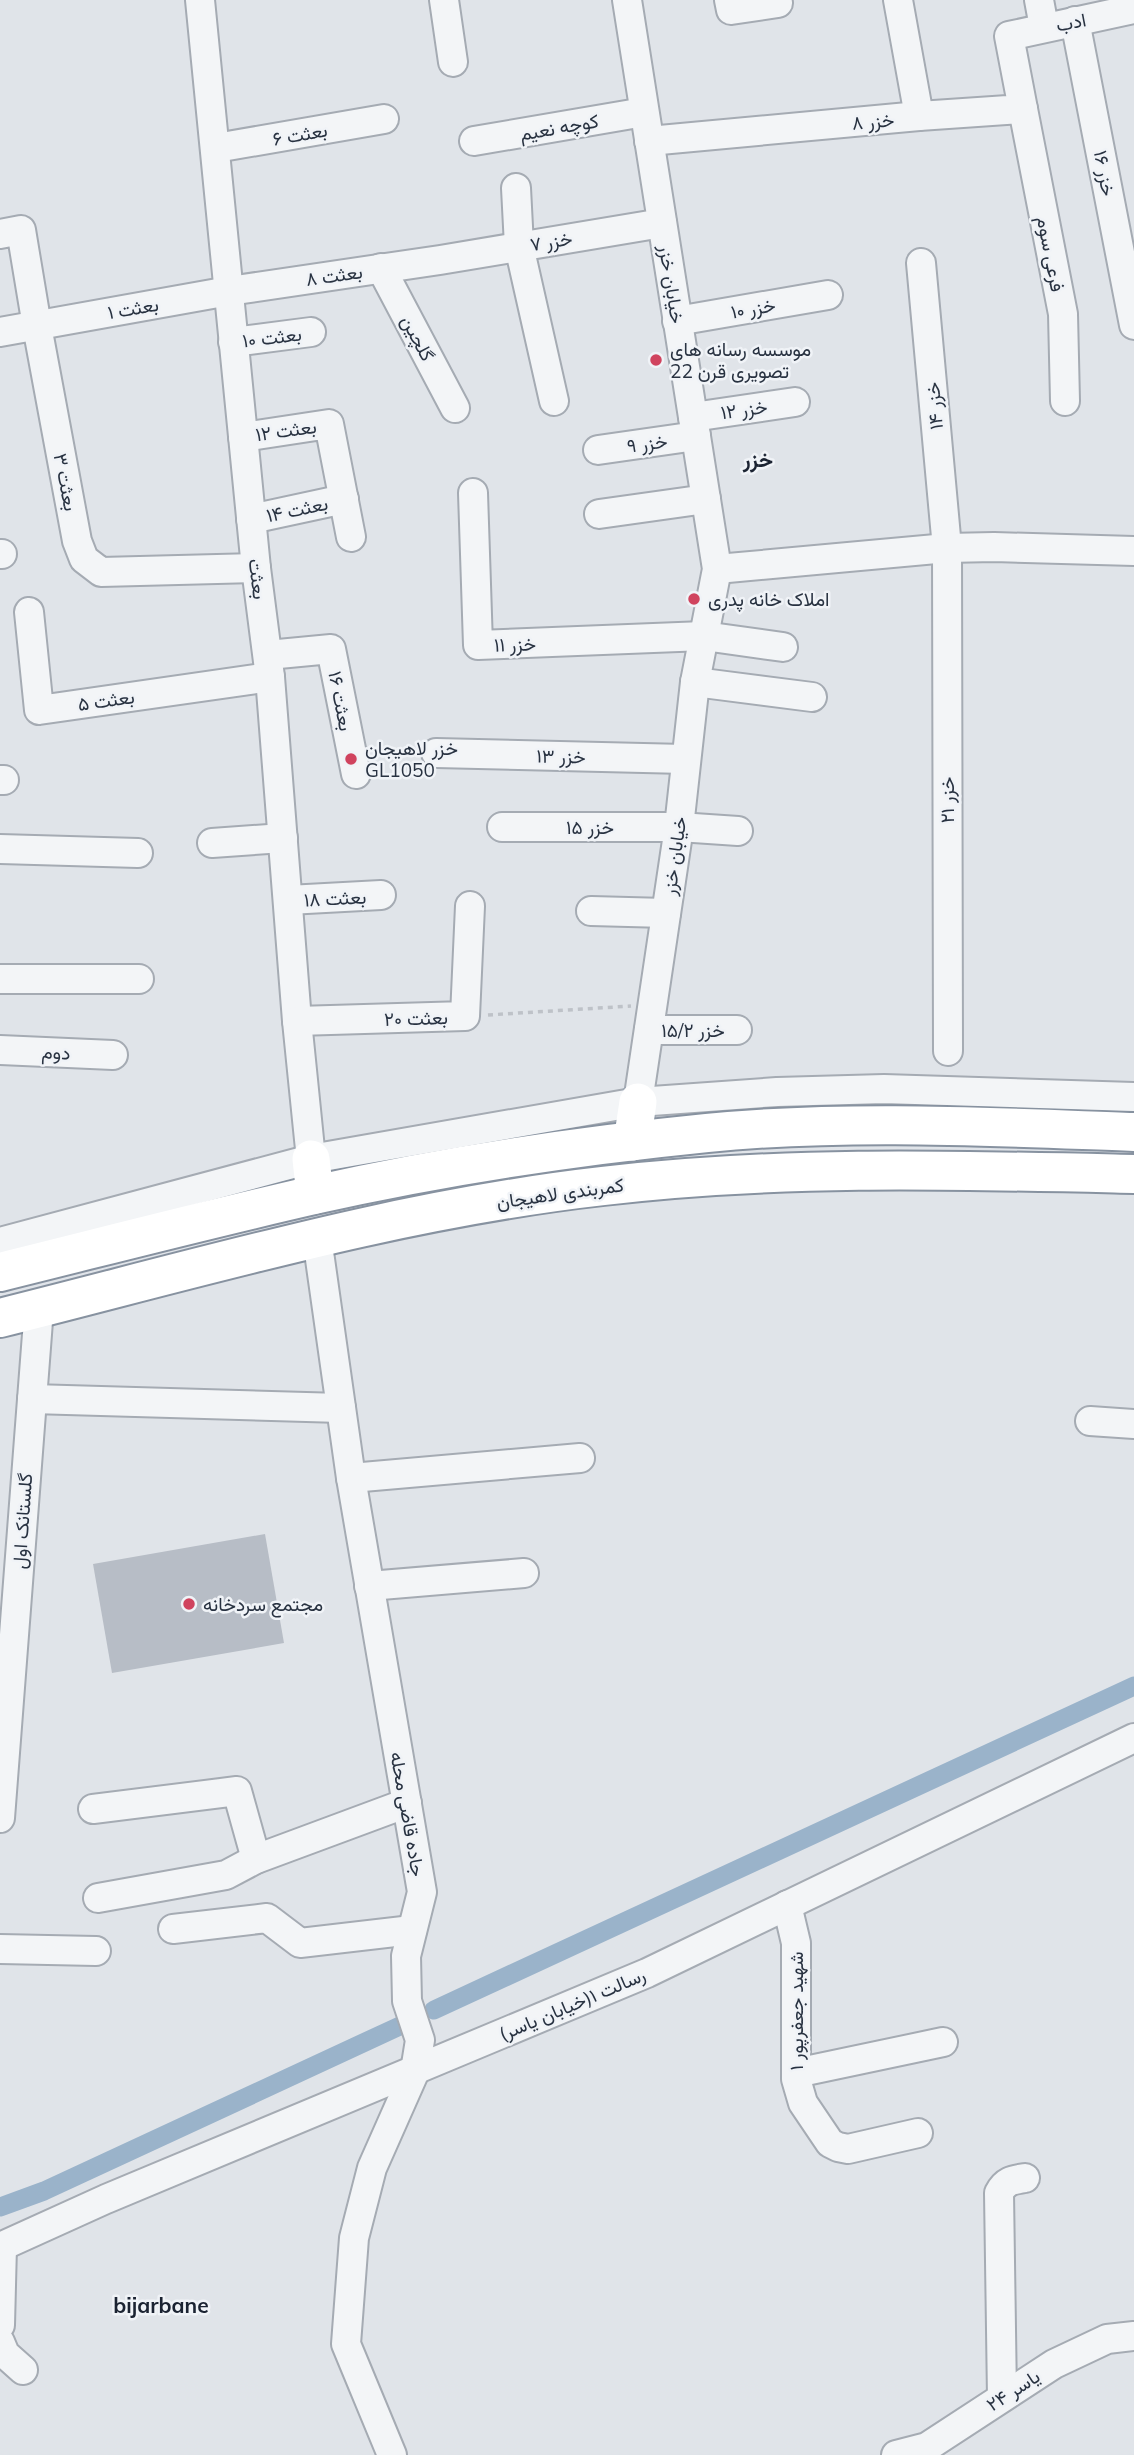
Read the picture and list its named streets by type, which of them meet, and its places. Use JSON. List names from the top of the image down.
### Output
{
  "streets": {
    "highway": ["کمربندی لاهیجان"],
    "street": [
      "ادب",
      "خزر ۸",
      "کوچه نعیم",
      "بعثت ۶",
      "خزر ۱۶",
      "خزر ۷",
      "فرعی سوم",
      "بعثت ۸",
      "خیابان خزر",
      "بعثت ۱",
      "خزر ۱۰",
      "بعثت ۱۰",
      "گلچین",
      "خزر ۱۴",
      "خزر ۱۲",
      "بعثت ۱۲",
      "خزر ۹",
      "بعثت ۳",
      "بعثت ۱۴",
      "بعثت",
      "خزر ۱۱",
      "بعثت ۵",
      "بعثت ۱۶",
      "خزر ۱۳",
      "خزر ۲۱",
      "خزر ۱۵",
      "بعثت ۱۸",
      "بعثت ۲۰",
      "خزر ۱۵/۲",
      "دوم",
      "گلستانک اول",
      "جاده قاضی محله",
      "رسالت ۱(خیابان یاسر)",
      "شهید جعفرپور ۱",
      "یاسر ۲۴"
    ]
  },
  "crossings": [
    ["ادب", "خزر ۸"],
    ["ادب", "خزر ۱۶"],
    ["ادب", "فرعی سوم"],
    ["خزر ۸", "فرعی سوم"],
    ["خزر ۸", "خیابان خزر"],
    ["کوچه نعیم", "خیابان خزر"],
    ["بعثت ۶", "بعثت"],
    ["خزر ۷", "بعثت ۸"],
    ["خزر ۷", "خیابان خزر"],
    ["بعثت ۸", "بعثت ۱"],
    ["بعثت ۸", "گلچین"],
    ["بعثت ۸", "بعثت"],
    ["خیابان خزر", "خزر ۱۰"],
    ["خیابان خزر", "خزر ۱۲"],
    ["خیابان خزر", "خزر ۹"],
    ["خیابان خزر", "خزر ۱۱"],
    ["خیابان خزر", "خزر ۱۳"],
    ["خیابان خزر", "خزر ۱۵"],
    ["خیابان خزر", "خزر ۱۵/۲"],
    ["بعثت ۱", "بعثت ۳"],
    ["بعثت ۱", "بعثت"],
    ["بعثت ۱۰", "بعثت"],
    ["خزر ۱۴", "خزر ۲۱"],
    ["خزر ۱۲", "خزر ۹"],
    ["بعثت ۱۲", "بعثت ۱۴"],
    ["بعثت ۱۲", "بعثت"],
    ["بعثت ۳", "بعثت"],
    ["بعثت ۱۴", "بعثت"],
    ["بعثت", "بعثت ۵"],
    ["بعثت", "بعثت ۱۶"],
    ["بعثت", "بعثت ۱۸"],
    ["بعثت", "بعثت ۲۰"],
    ["بعثت", "کمربندی لاهیجان"],
    ["بعثت ۵", "بعثت ۱۶"],
    ["کمربندی لاهیجان", "گلستانک اول"],
    ["کمربندی لاهیجان", "جاده قاضی محله"],
    ["جاده قاضی محله", "رسالت ۱(خیابان یاسر)"],
    ["رسالت ۱(خیابان یاسر)", "شهید جعفرپور ۱"]
  ],
  "districts": ["خزر", "bijarbane"],
  "places": [
    "موسسه رسانه های تصویری قرن 22",
    "املاک خانه پدری",
    "خزر لاهیجان GL1050",
    "مجتمع سردخانه"
  ]
}
